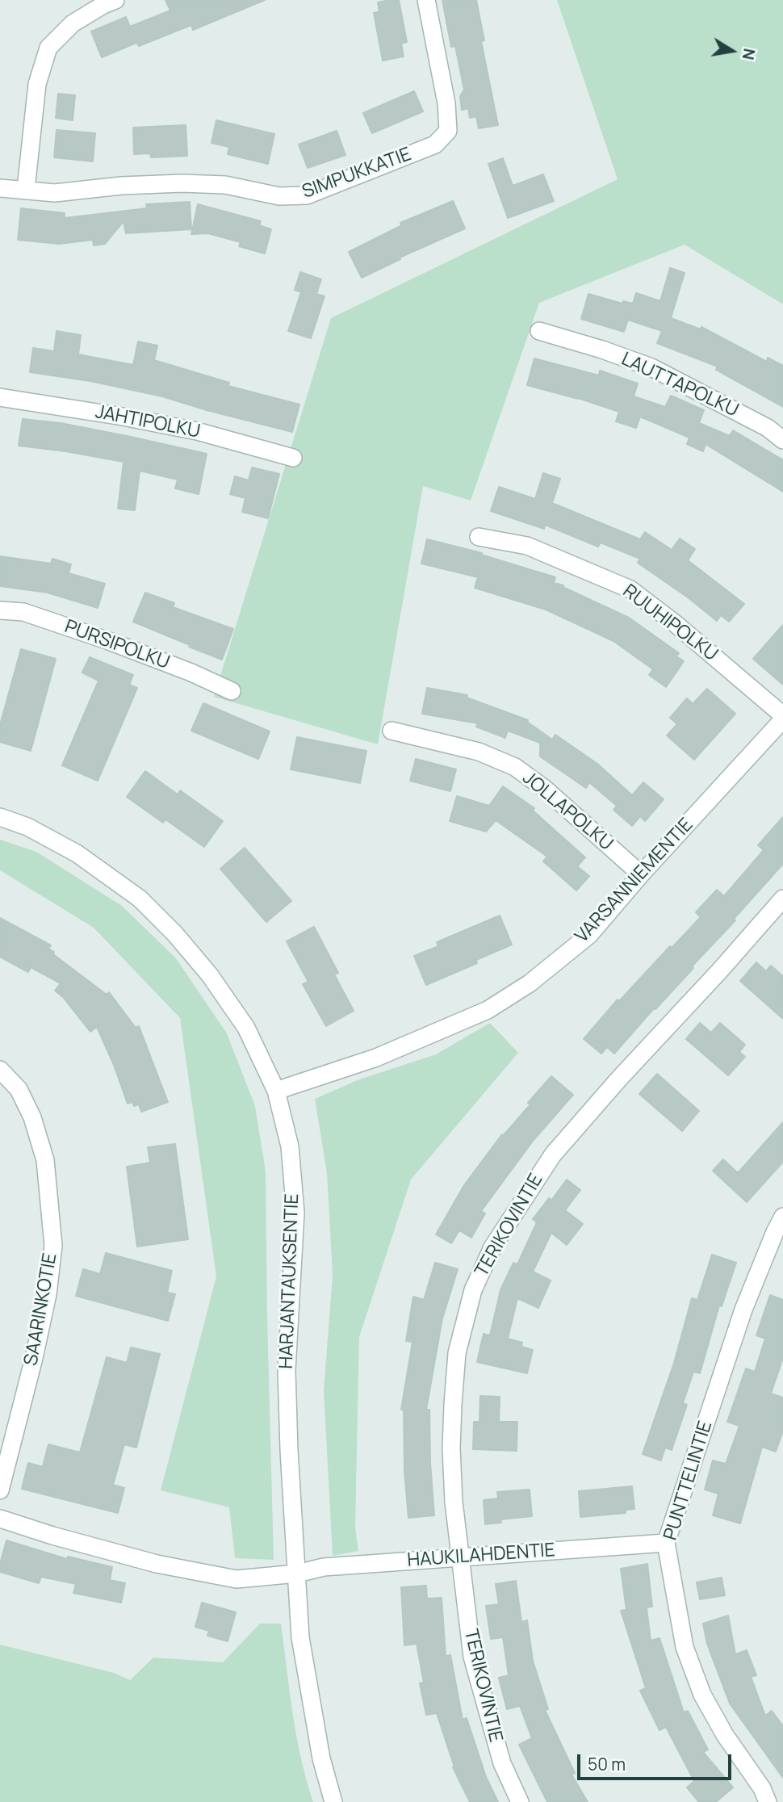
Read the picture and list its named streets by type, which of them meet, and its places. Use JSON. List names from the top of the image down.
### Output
{
  "streets": {
    "street": [
      "SIMPUKKATIE",
      "LAUTTAPOLKU",
      "JAHTIPOLKU",
      "RUUHIPOLKU",
      "PURSIPOLKU",
      "JOLLAPOLKU",
      "VARSANNIEMENTIE",
      "TERIKOVINTIE",
      "HARJANTAUKSENTIE",
      "SAARINKOTIE",
      "PUNTTELINTIE",
      "HAUKILAHDENTIE"
    ]
  },
  "crossings": [
    ["RUUHIPOLKU", "VARSANNIEMENTIE"],
    ["JOLLAPOLKU", "VARSANNIEMENTIE"],
    ["VARSANNIEMENTIE", "HARJANTAUKSENTIE"],
    ["TERIKOVINTIE", "HAUKILAHDENTIE"],
    ["HARJANTAUKSENTIE", "HAUKILAHDENTIE"],
    ["PUNTTELINTIE", "HAUKILAHDENTIE"]
  ],
  "scale_bar": "50 m",
  "north": "right"
}
